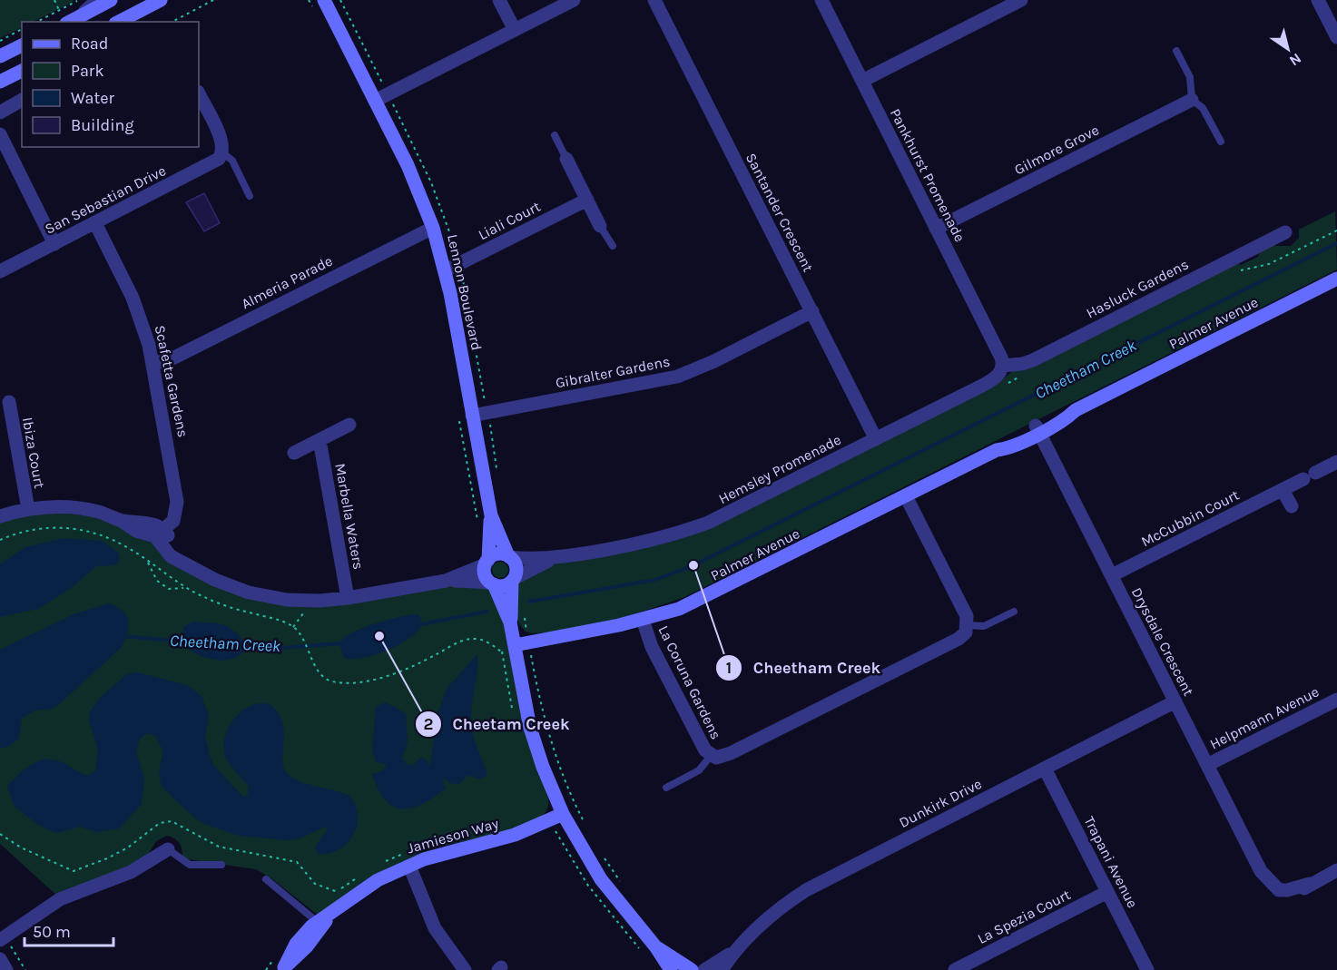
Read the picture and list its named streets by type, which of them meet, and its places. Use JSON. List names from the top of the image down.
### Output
{
  "streets": {
    "street": [
      "Gilmore Grove",
      "Pankhurst Promenade",
      "San Sebastian Drive",
      "Santander Crescent",
      "Liali Court",
      "Almeria Parade",
      "Hasluck Gardens",
      "Lennon Boulevard",
      "Palmer Avenue",
      "Gibralter Gardens",
      "Scafetta Gardens",
      "Ibiza Court",
      "Hemsley Promenade",
      "Marbella Waters",
      "McCubbin Court",
      "Drysdale Crescent",
      "La Coruna Gardens",
      "Helpmann Avenue",
      "Dunkirk Drive",
      "Jamieson Way",
      "Trapani Avenue",
      "La Spezia Court"
    ]
  },
  "crossings": [
    ["Gilmore Grove", "Pankhurst Promenade"],
    ["Pankhurst Promenade", "Hasluck Gardens"],
    ["Pankhurst Promenade", "Hemsley Promenade"],
    ["San Sebastian Drive", "Scafetta Gardens"],
    ["Santander Crescent", "Gibralter Gardens"],
    ["Santander Crescent", "Hemsley Promenade"],
    ["Liali Court", "Lennon Boulevard"],
    ["Almeria Parade", "Lennon Boulevard"],
    ["Almeria Parade", "Scafetta Gardens"],
    ["Hasluck Gardens", "Hemsley Promenade"],
    ["Lennon Boulevard", "Gibralter Gardens"],
    ["Lennon Boulevard", "Hemsley Promenade"],
    ["Palmer Avenue", "Drysdale Crescent"],
    ["Palmer Avenue", "La Coruna Gardens"],
    ["McCubbin Court", "Drysdale Crescent"],
    ["Drysdale Crescent", "Helpmann Avenue"],
    ["Drysdale Crescent", "Dunkirk Drive"],
    ["Dunkirk Drive", "Trapani Avenue"],
    ["Trapani Avenue", "La Spezia Court"]
  ],
  "water": ["Cheetham Creek"],
  "places": ["Cheetham Creek", "Cheetam Creek"],
  "legend": [
    "Road",
    "Park",
    "Water",
    "Building"
  ],
  "scale_bar": "50 m",
  "north": "bottom right"
}
